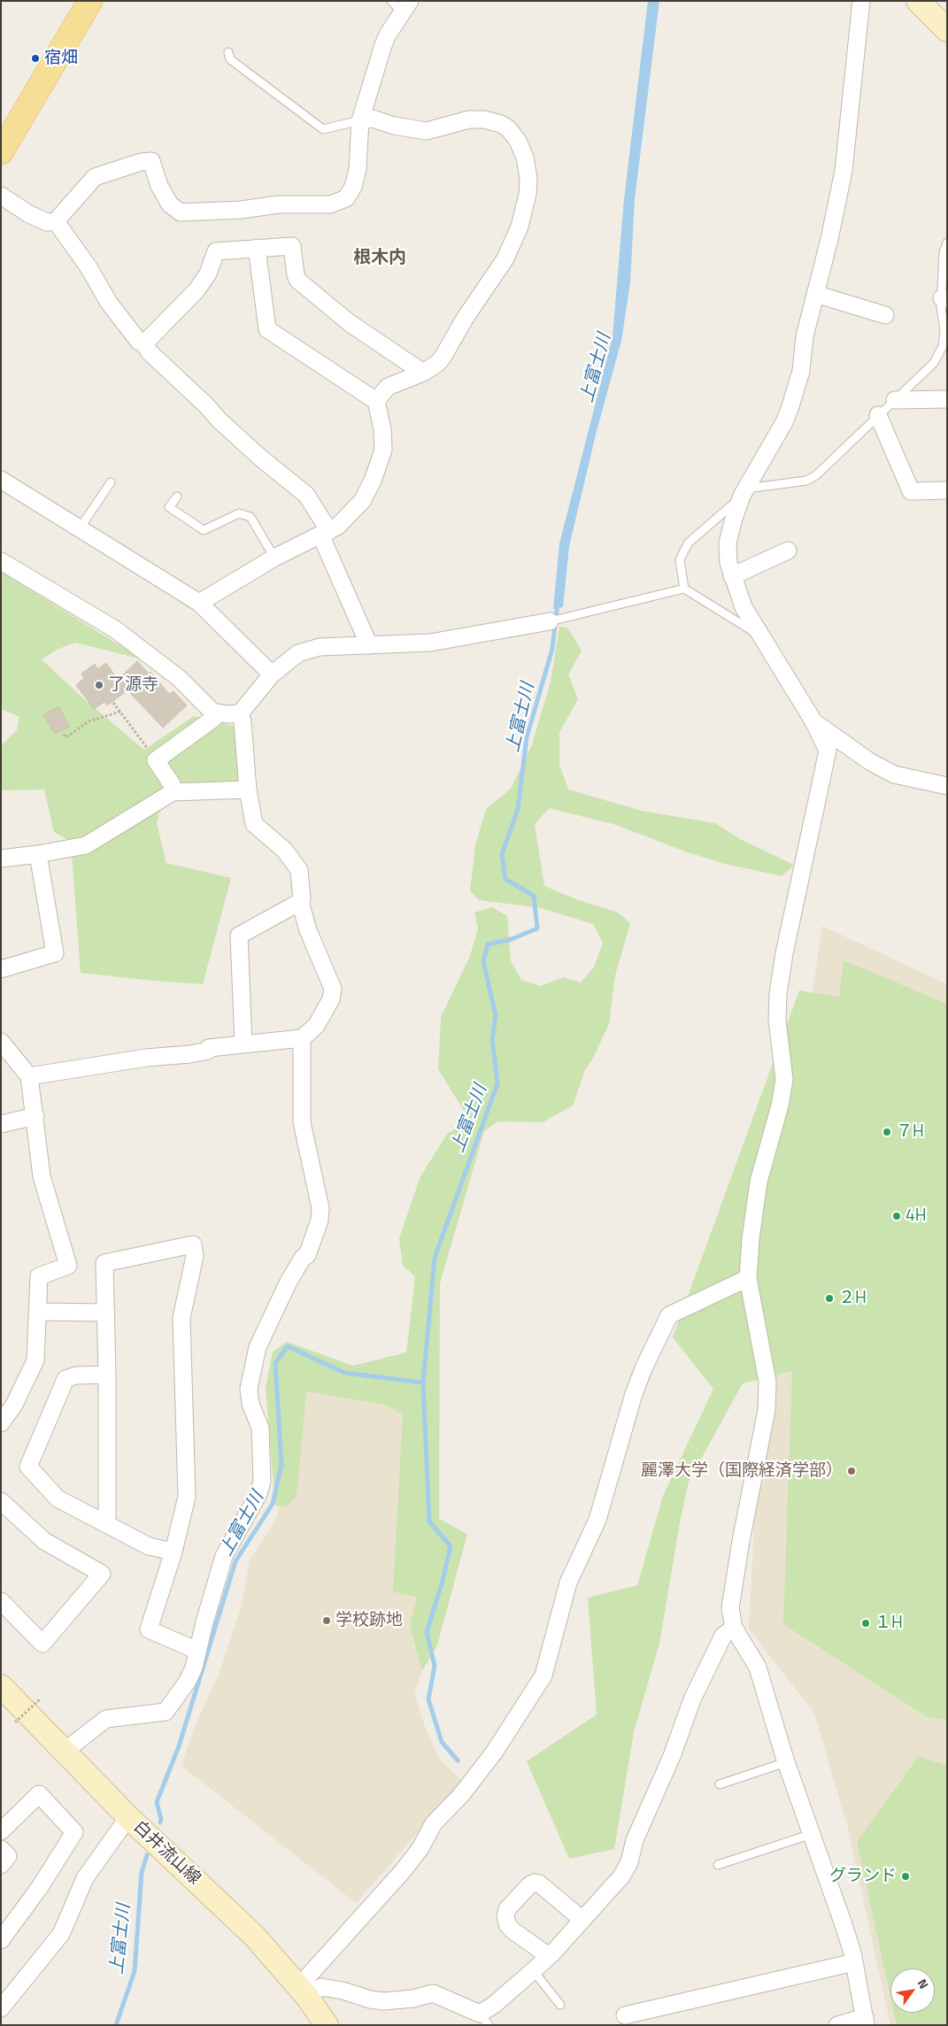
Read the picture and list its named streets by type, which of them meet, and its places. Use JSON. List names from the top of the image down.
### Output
{
  "streets": {
    "main road": ["白井流山線"]
  },
  "districts": ["根木内"],
  "water": ["上富士川"],
  "places": [
    "宿畑",
    "了源寺",
    "７H",
    "4H",
    "２H",
    "麗澤大学（国際経済学部）",
    "学校跡地",
    "１H",
    "グランド"
  ],
  "north": "top right"
}
